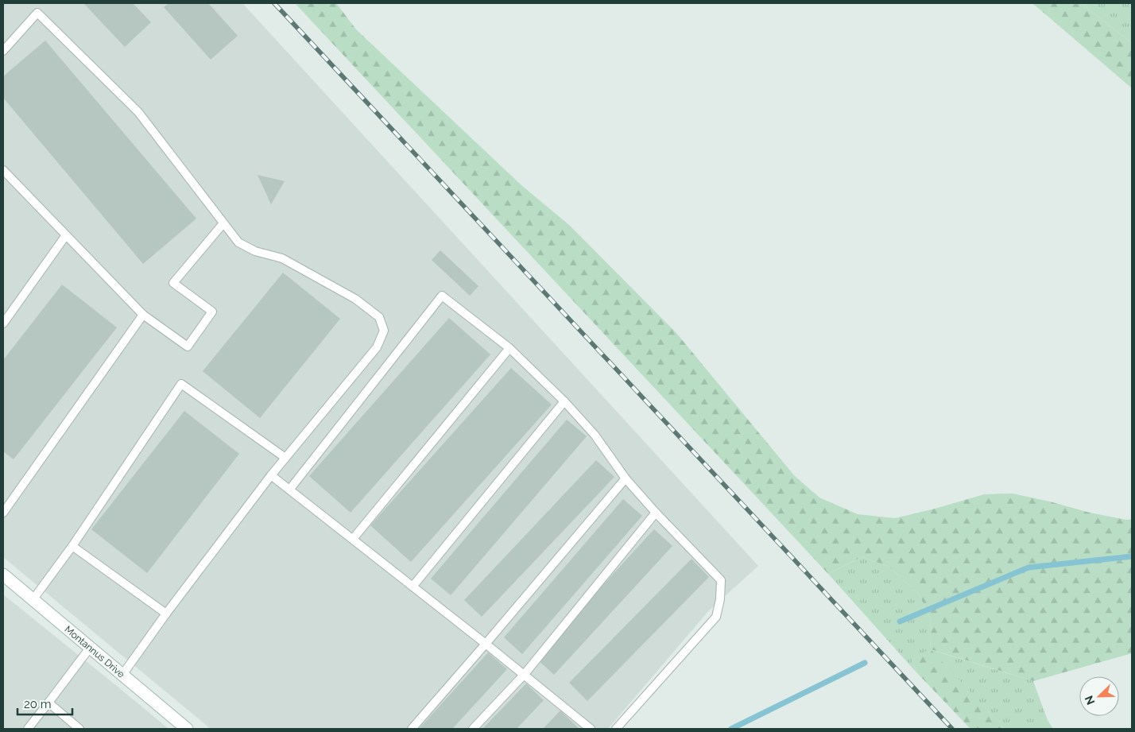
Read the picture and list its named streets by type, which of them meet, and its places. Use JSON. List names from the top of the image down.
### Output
{
  "streets": {
    "street": ["Montannus Drive"]
  },
  "scale_bar": "20 m",
  "north": "bottom left"
}
